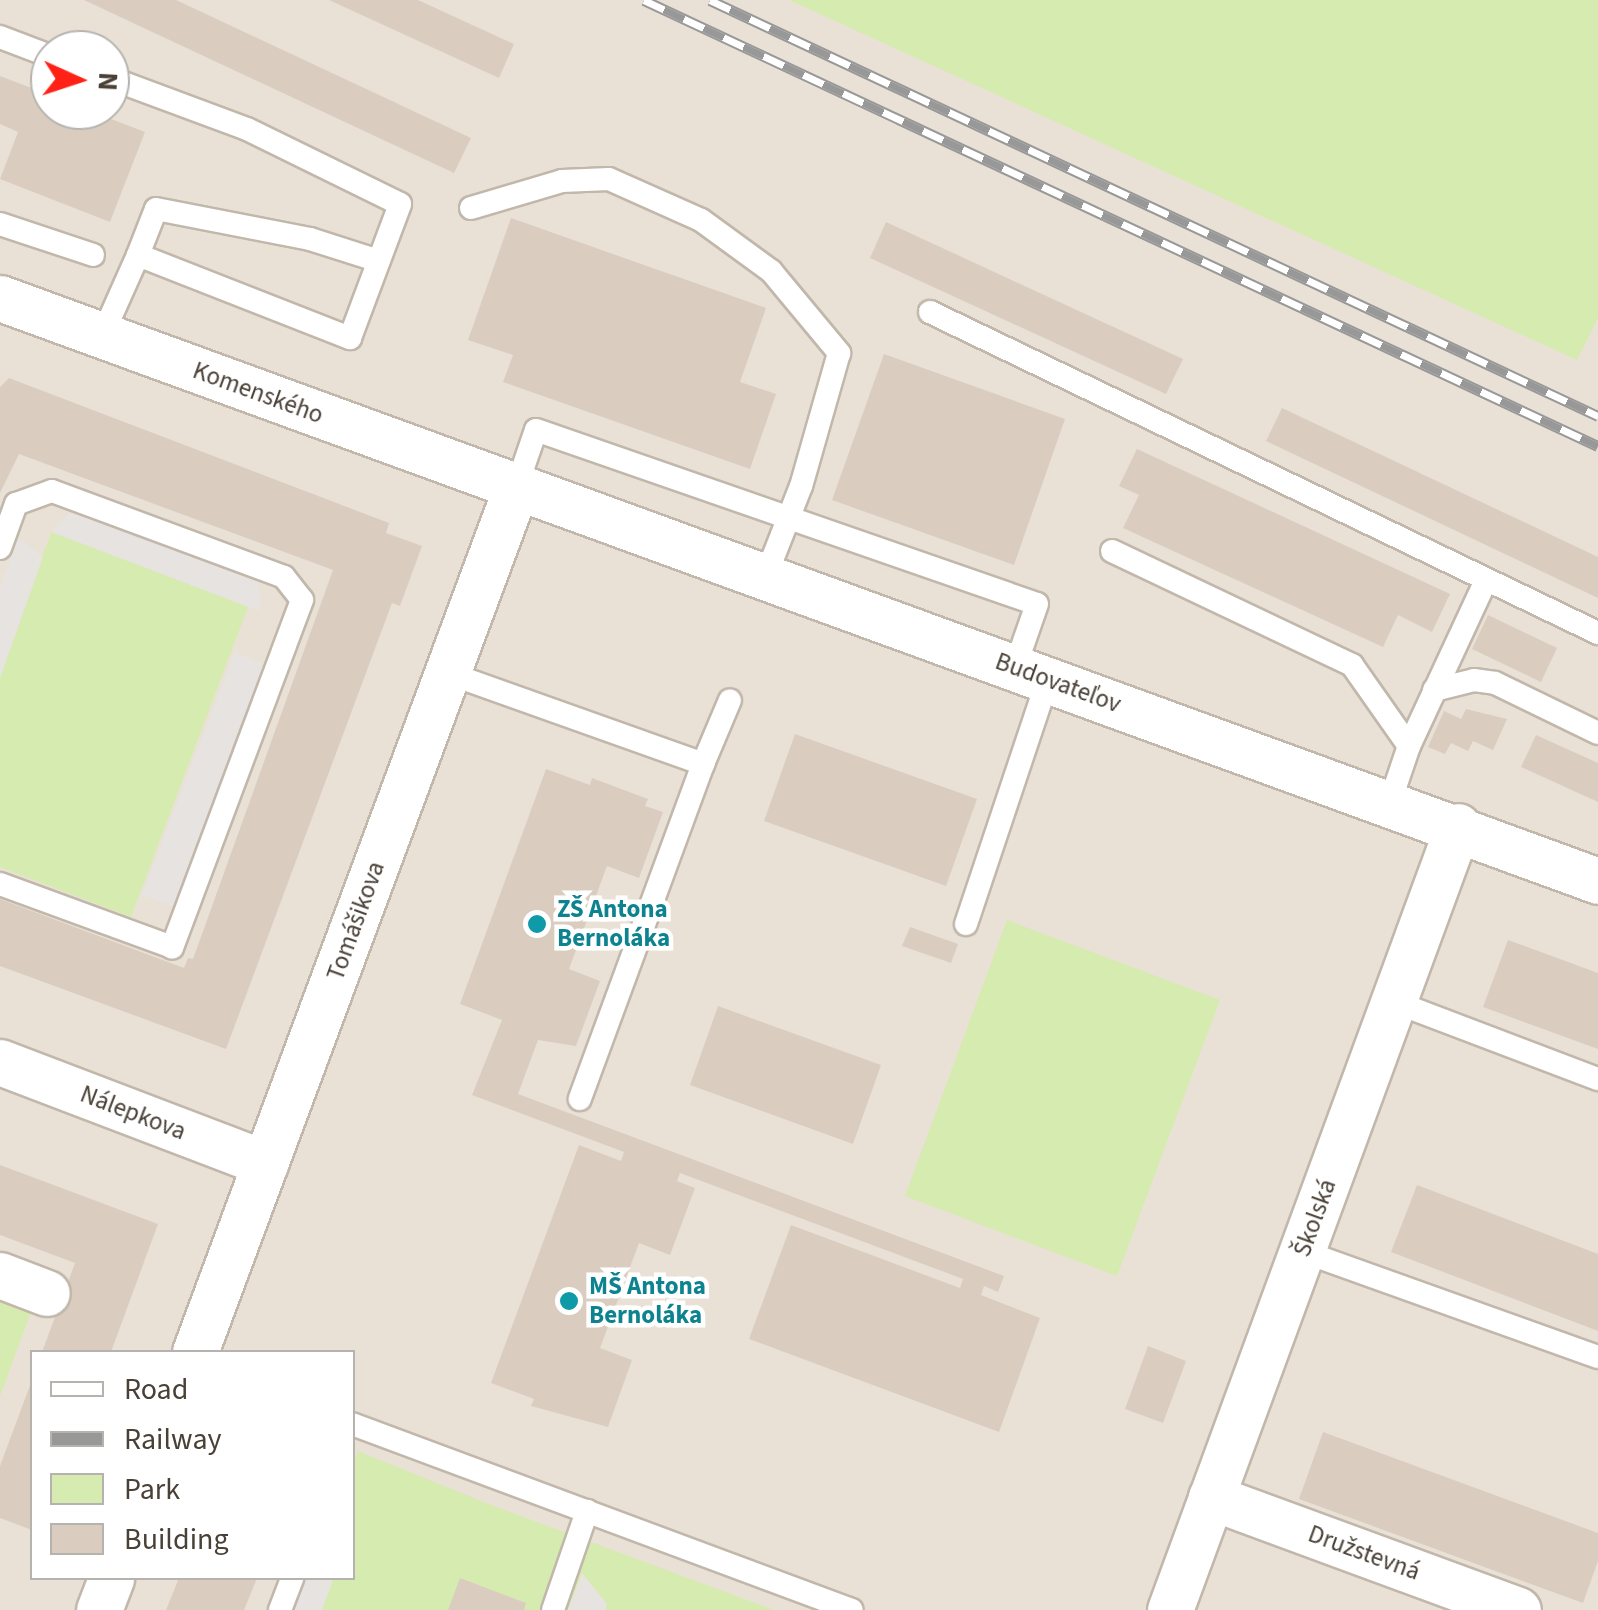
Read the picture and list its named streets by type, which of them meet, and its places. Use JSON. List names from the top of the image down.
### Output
{
  "streets": {
    "street": [
      "Komenského",
      "Budovateľov",
      "Tomášikova",
      "Nálepkova",
      "Školská",
      "Družstevná"
    ]
  },
  "crossings": [
    ["Komenského", "Budovateľov"],
    ["Komenského", "Tomášikova"],
    ["Budovateľov", "Tomášikova"],
    ["Budovateľov", "Školská"],
    ["Tomášikova", "Nálepkova"],
    ["Školská", "Družstevná"]
  ],
  "places": ["ZŠ Antona Bernoláka", "MŠ Antona Bernoláka"],
  "legend": [
    "Road",
    "Railway",
    "Park",
    "Building"
  ],
  "north": "right"
}
